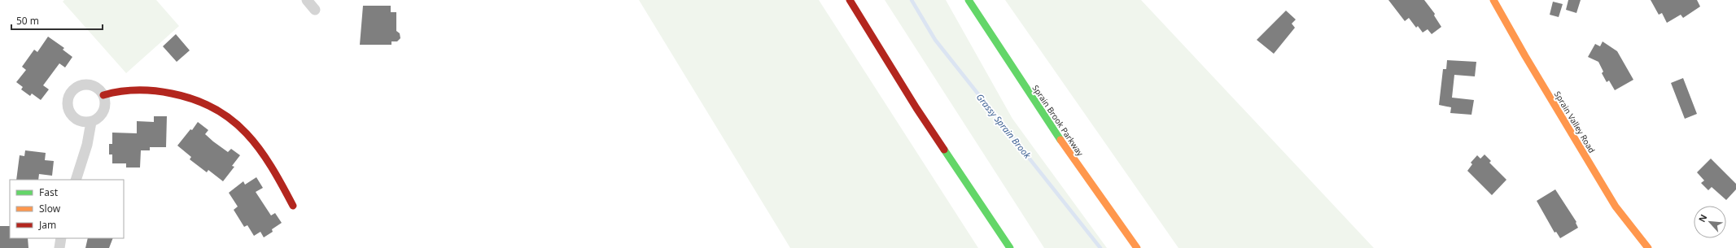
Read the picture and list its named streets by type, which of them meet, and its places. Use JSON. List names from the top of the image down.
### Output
{
  "streets": {
    "main road": ["Sprain Brook Parkway", "Sprain Valley Road"]
  },
  "water": ["Grassy Sprain Brook"],
  "legend": ["Fast", "Slow", "Jam"],
  "scale_bar": "50 m",
  "north": "top left"
}
